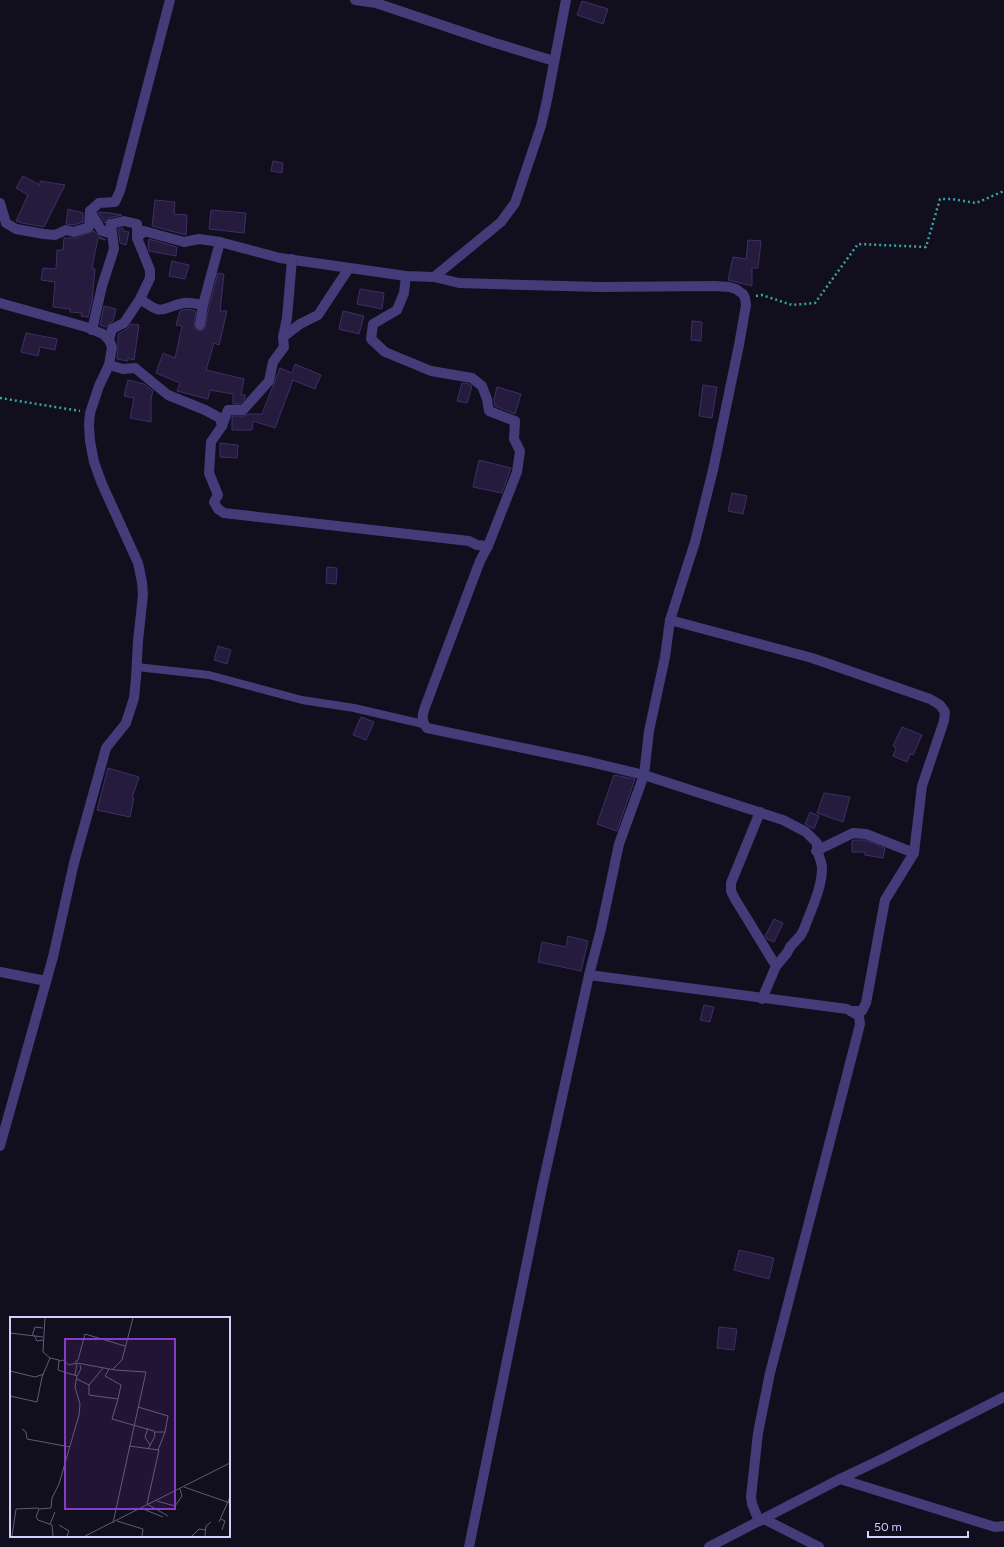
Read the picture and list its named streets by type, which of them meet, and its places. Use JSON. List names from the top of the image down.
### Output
{
  "scale_bar": "50 m"
}
